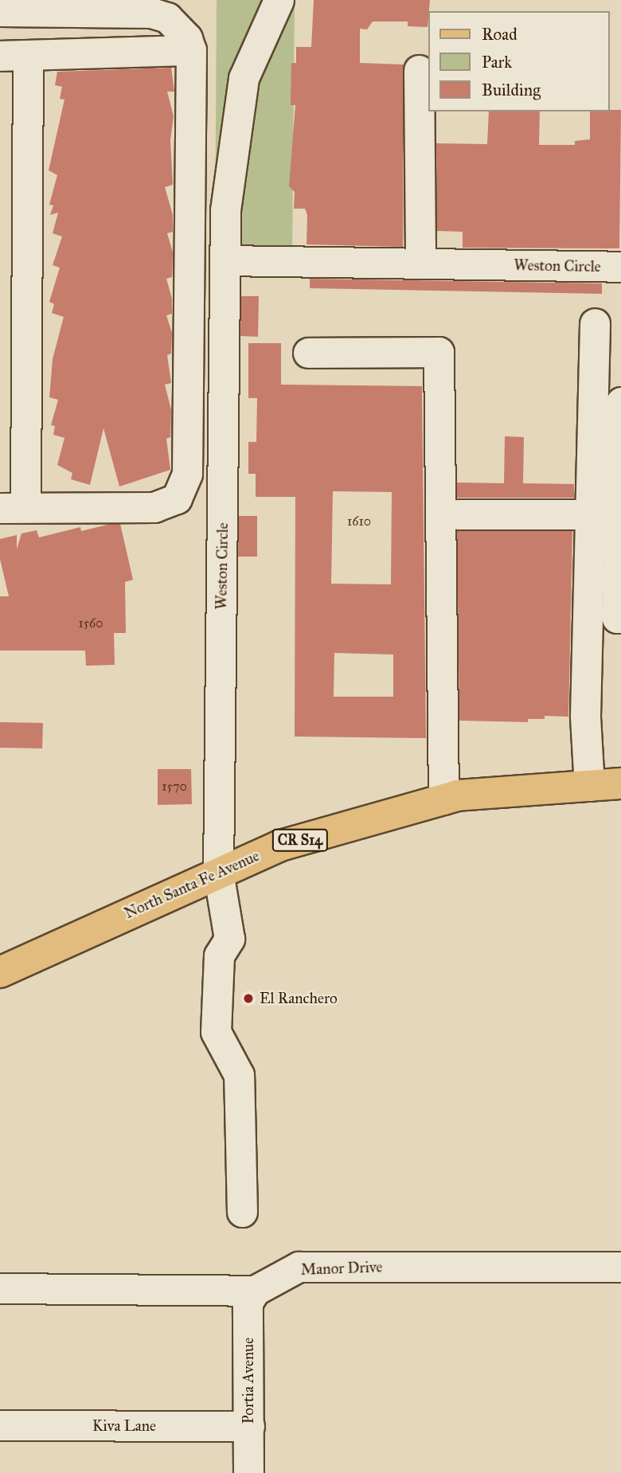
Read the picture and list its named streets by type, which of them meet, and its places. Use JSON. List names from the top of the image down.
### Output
{
  "streets": {
    "main road": ["CR S14", "North Santa Fe Avenue"],
    "street": [
      "Weston Circle",
      "Manor Drive",
      "Portia Avenue",
      "Kiva Lane"
    ]
  },
  "crossings": [
    ["Weston Circle", "North Santa Fe Avenue"],
    ["Manor Drive", "Portia Avenue"],
    ["Portia Avenue", "Kiva Lane"]
  ],
  "places": ["El Ranchero"],
  "house_numbers": ["1610", "1560", "1570"],
  "legend": ["Road", "Park", "Building"]
}
